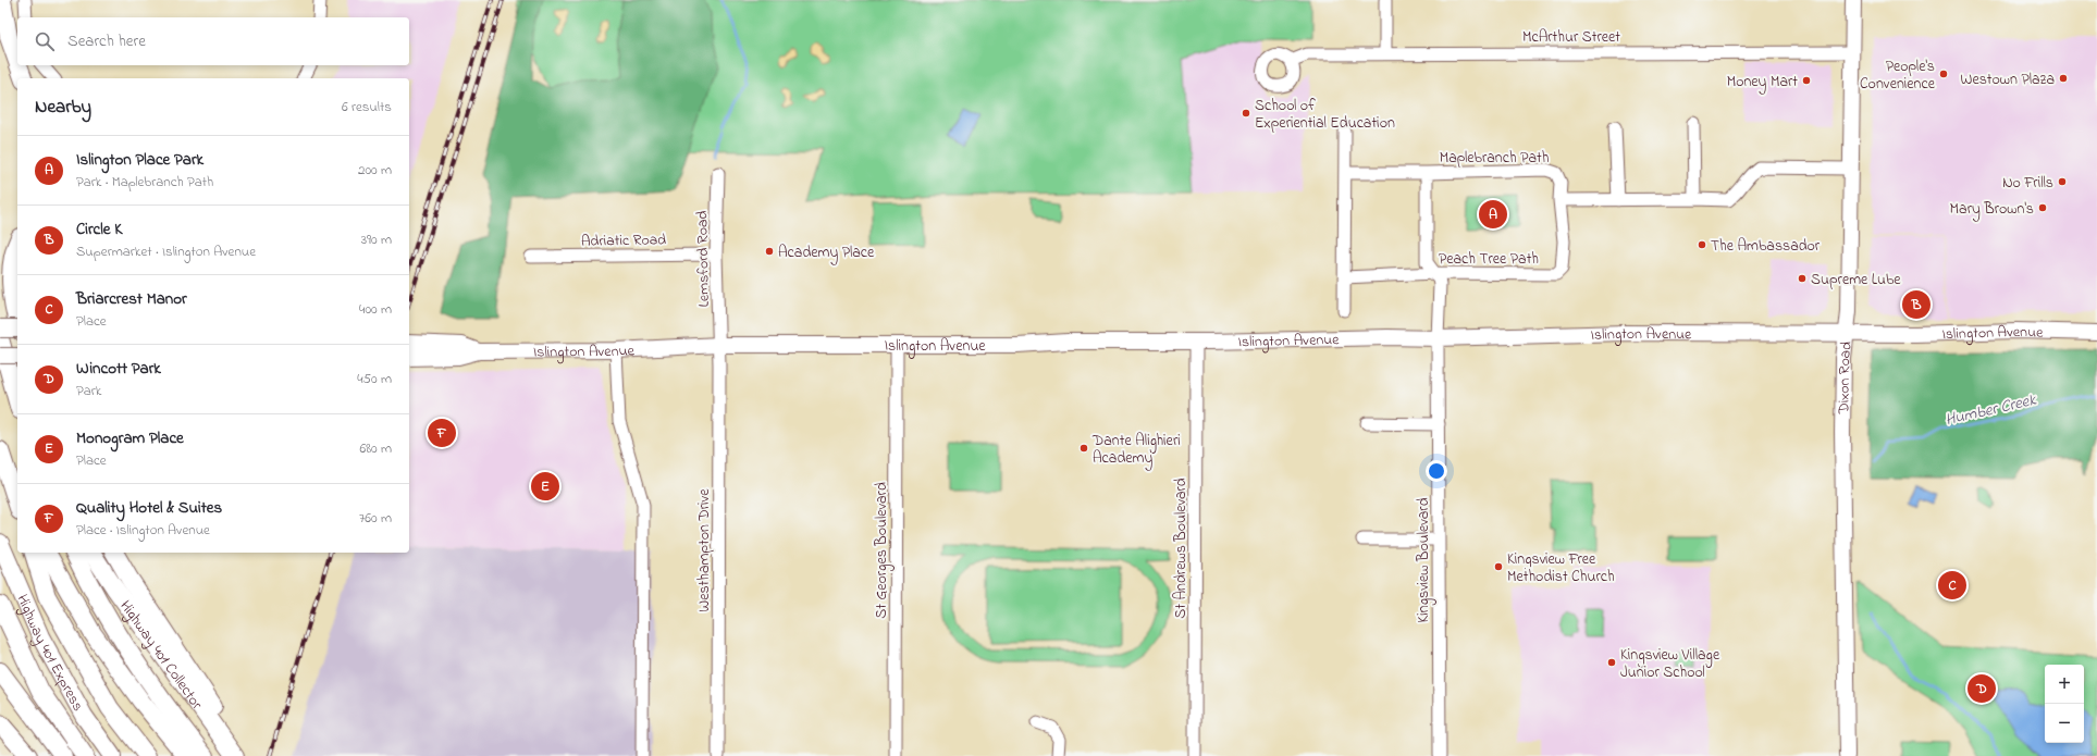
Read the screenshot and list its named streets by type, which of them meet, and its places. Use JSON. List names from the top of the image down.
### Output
{
  "streets": {
    "highway": ["Highway 401 Express", "Highway 401 Collector"],
    "main road": ["Islington Avenue", "Dixon Road"],
    "street": [
      "McArthur Street",
      "Maplebranch Path",
      "Adriatic Road",
      "Peach Tree Path",
      "Lemsford Road",
      "St Andrews Boulevard",
      "Westhampton Drive",
      "St Georges Boulevard",
      "Kingsview Boulevard"
    ]
  },
  "crossings": [
    ["McArthur Street", "Dixon Road"],
    ["Maplebranch Path", "Peach Tree Path"],
    ["Maplebranch Path", "Kingsview Boulevard"],
    ["Adriatic Road", "Lemsford Road"],
    ["Peach Tree Path", "Kingsview Boulevard"],
    ["Lemsford Road", "Islington Avenue"],
    ["Lemsford Road", "Westhampton Drive"],
    ["Islington Avenue", "Dixon Road"],
    ["Islington Avenue", "St Andrews Boulevard"],
    ["Islington Avenue", "Westhampton Drive"],
    ["Islington Avenue", "St Georges Boulevard"],
    ["Islington Avenue", "Kingsview Boulevard"]
  ],
  "water": ["Humber Creek"],
  "places": [
    "People's Convenience",
    "Westown Plaza",
    "Money Mart",
    "School of Experiential Education",
    "No Frills",
    "Mary Brown's",
    "The Ambassador",
    "Academy Place",
    "Supreme Lube",
    "Dante Alighieri Academy",
    "Kingsview Free Methodist Church",
    "Kingsview Village Junior School"
  ],
  "page": {
    "search": "Search here",
    "heading": ["Nearby", "6 results"],
    "list": [
      {
        "mark": "A",
        "name": "Islington Place Park",
        "note": "Park · Maplebranch Path",
        "value": "200 m"
      },
      {
        "mark": "B",
        "name": "Circle K",
        "note": "Supermarket · Islington Avenue",
        "value": "390 m"
      },
      {
        "mark": "C",
        "name": "Briarcrest Manor",
        "note": "Place",
        "value": "400 m"
      },
      {
        "mark": "D",
        "name": "Wincott Park",
        "note": "Park",
        "value": "450 m"
      },
      {
        "mark": "E",
        "name": "Monogram Place",
        "note": "Place",
        "value": "680 m"
      },
      {
        "mark": "F",
        "name": "Quality Hotel & Suites",
        "note": "Place · Islington Avenue",
        "value": "760 m"
      }
    ],
    "pins": [
      "A",
      "B",
      "F",
      "E",
      "C",
      "D"
    ],
    "map_buttons": ["+", "−"]
  }
}
